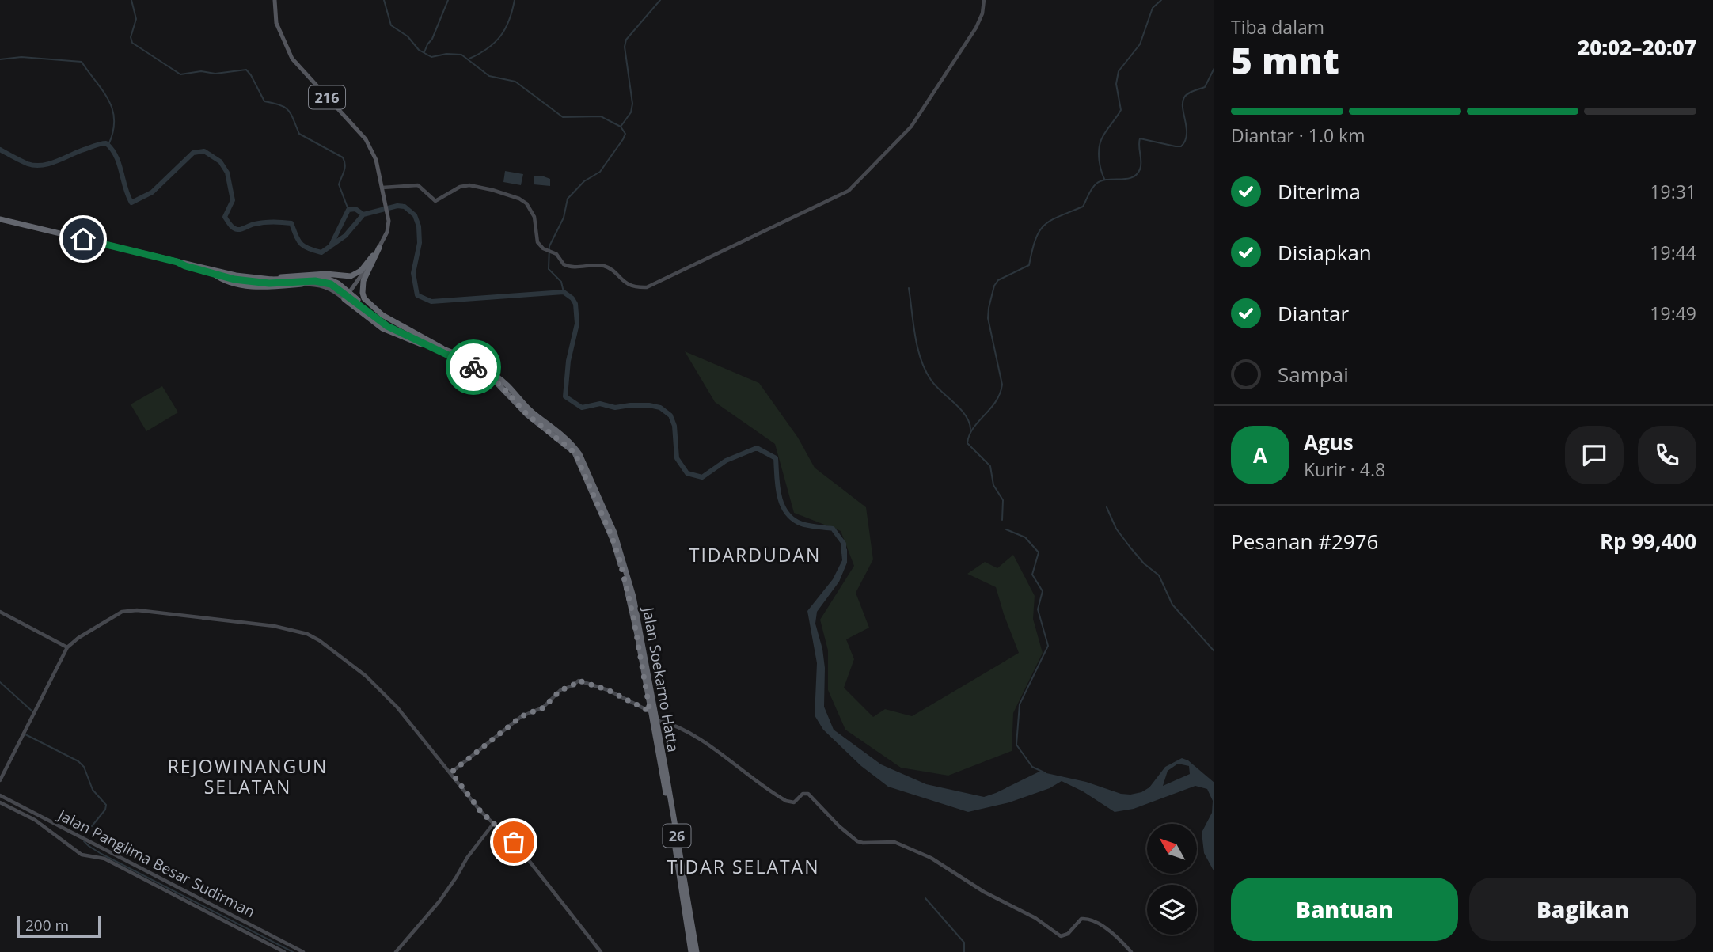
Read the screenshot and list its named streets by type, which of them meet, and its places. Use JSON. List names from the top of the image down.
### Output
{
  "streets": {
    "highway": ["Jalan Soekarno Hatta", "26"],
    "main road": ["216"],
    "street": ["Jalan Panglima Besar Sudirman"]
  },
  "crossings": [
    ["Jalan Soekarno Hatta", "26"]
  ],
  "districts": ["TIDARDUDAN", "REJOWINANGUN SELATAN", "TIDAR SELATAN"],
  "scale_bar": "200 m",
  "north": "top left",
  "page": {
    "heading": ["5 mnt", "Tiba dalam", "20:02–20:07"],
    "panel": [
      "Agus",
      "Kurir · 4.8",
      "Pesanan #2976",
      "Rp 99,400"
    ],
    "bar": "Diantar · 1.0 km",
    "list": [
      ["Diterima", "19:31"],
      ["Disiapkan", "19:44"],
      ["Diantar", "19:49"],
      "Sampai"
    ],
    "round": "A",
    "buttons": ["Bantuan", "Bagikan"],
    "scale": "200 m"
  }
}
